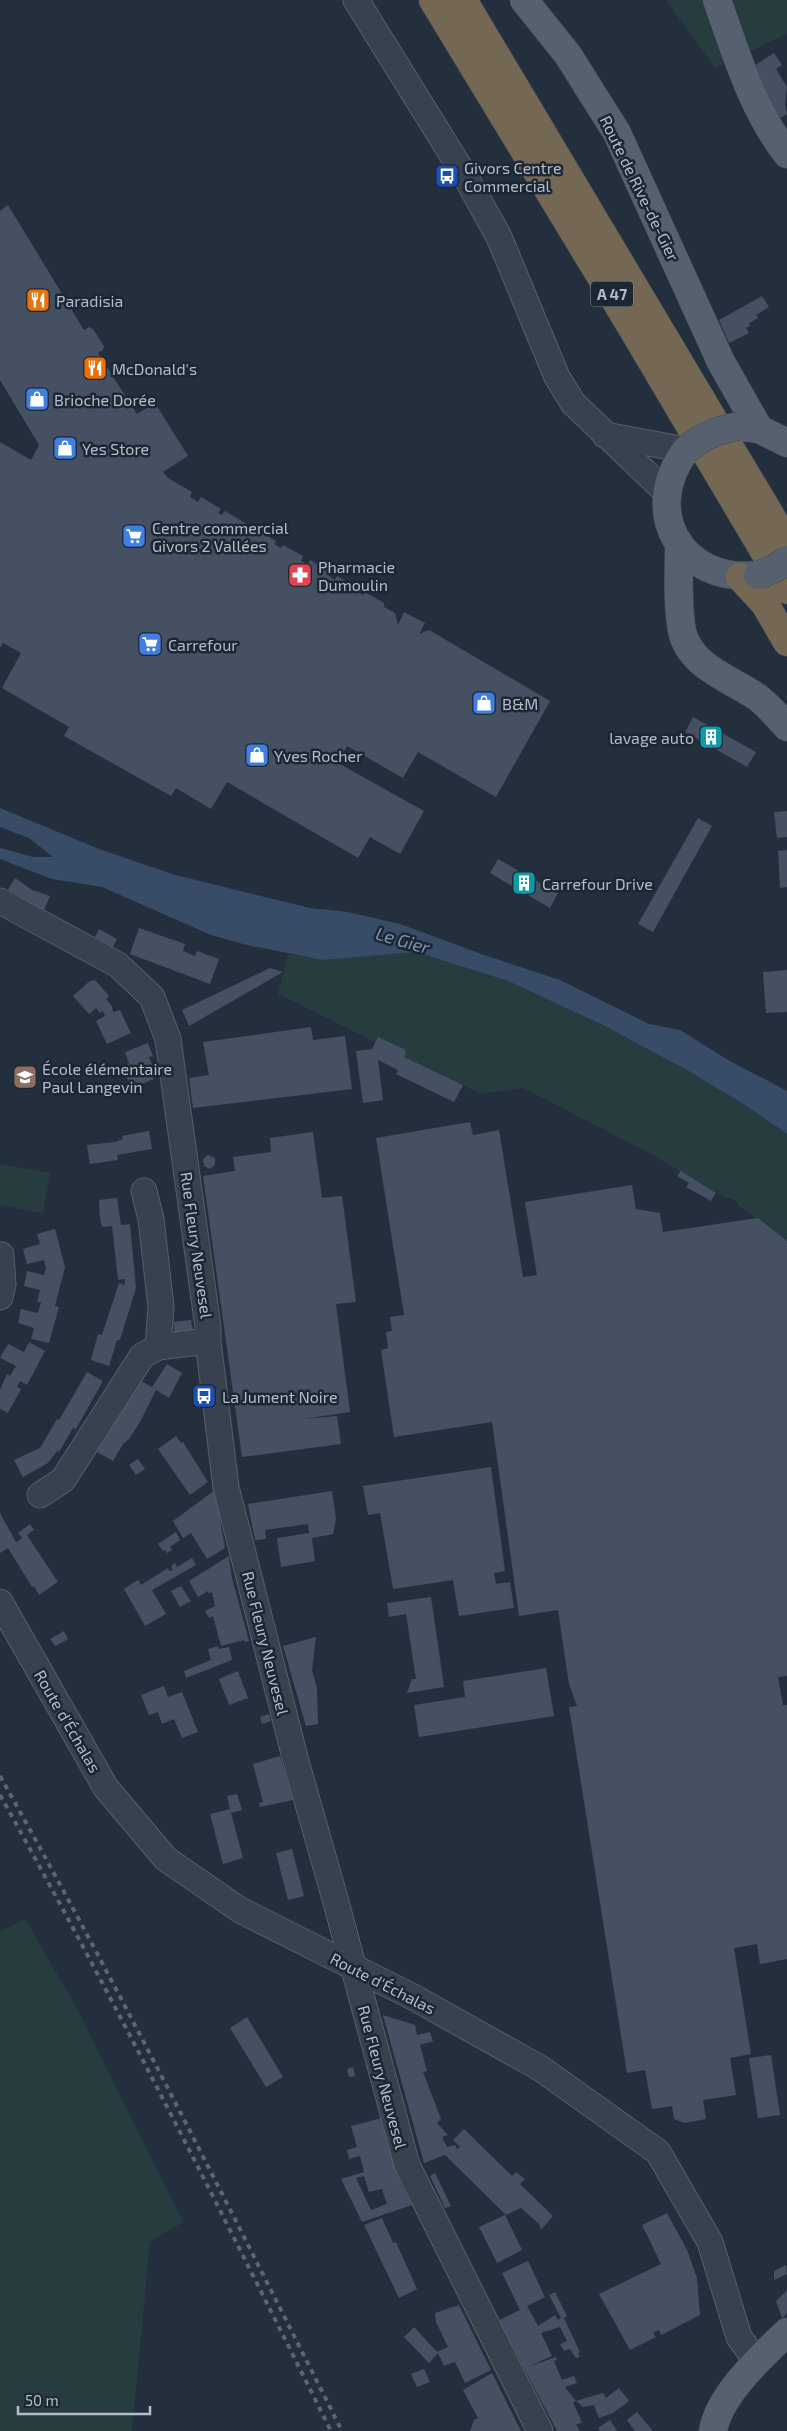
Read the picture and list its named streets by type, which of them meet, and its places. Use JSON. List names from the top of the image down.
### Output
{
  "streets": {
    "highway": ["A 47"],
    "main road": ["Route de Rive-de-Gier"],
    "street": ["Rue Fleury Neuvesel", "Route d'Échalas"]
  },
  "crossings": [
    ["Rue Fleury Neuvesel", "Route d'Échalas"]
  ],
  "water": ["Le Gier"],
  "places": {
    "bus stop": ["Givors Centre Commercial", "La Jument Noire"],
    "restaurant": ["Paradisia", "McDonald's"],
    "shop": [
      "Brioche Dorée",
      "Yes Store",
      "B&M",
      "Yves Rocher"
    ],
    "supermarket": ["Centre commercial Givors 2 Vallées", "Carrefour"],
    "pharmacy": ["Pharmacie Dumoulin"],
    "building": ["lavage auto", "Carrefour Drive"],
    "school or university": ["École élémentaire Paul Langevin"]
  },
  "scale_bar": "50 m"
}
